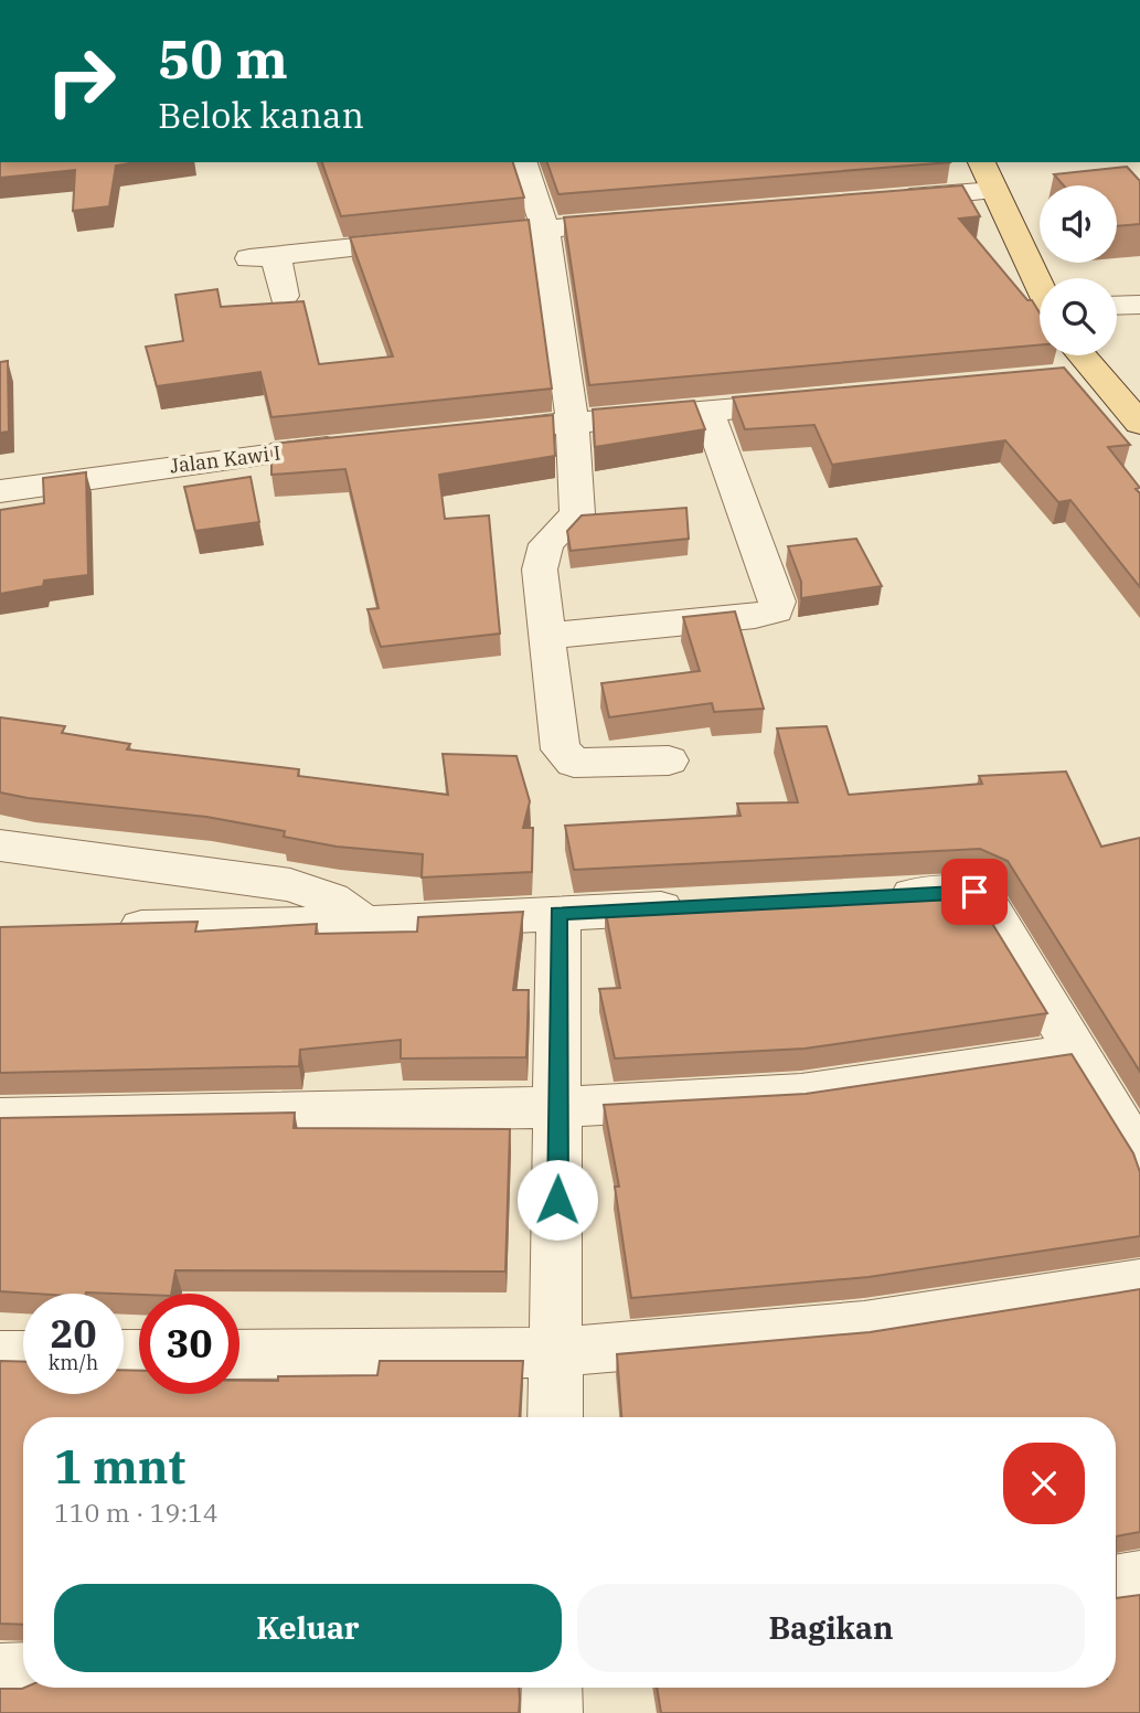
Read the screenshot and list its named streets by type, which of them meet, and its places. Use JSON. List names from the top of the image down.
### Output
{
  "streets": {
    "street": ["Jalan Kawi I"]
  },
  "page": {
    "turn": ["50 m", "Belok kanan"],
    "speed": "20 km/h",
    "limit": "30",
    "heading": ["1 mnt", "110 m · 19:14"],
    "buttons": ["Keluar", "Bagikan"]
  }
}
